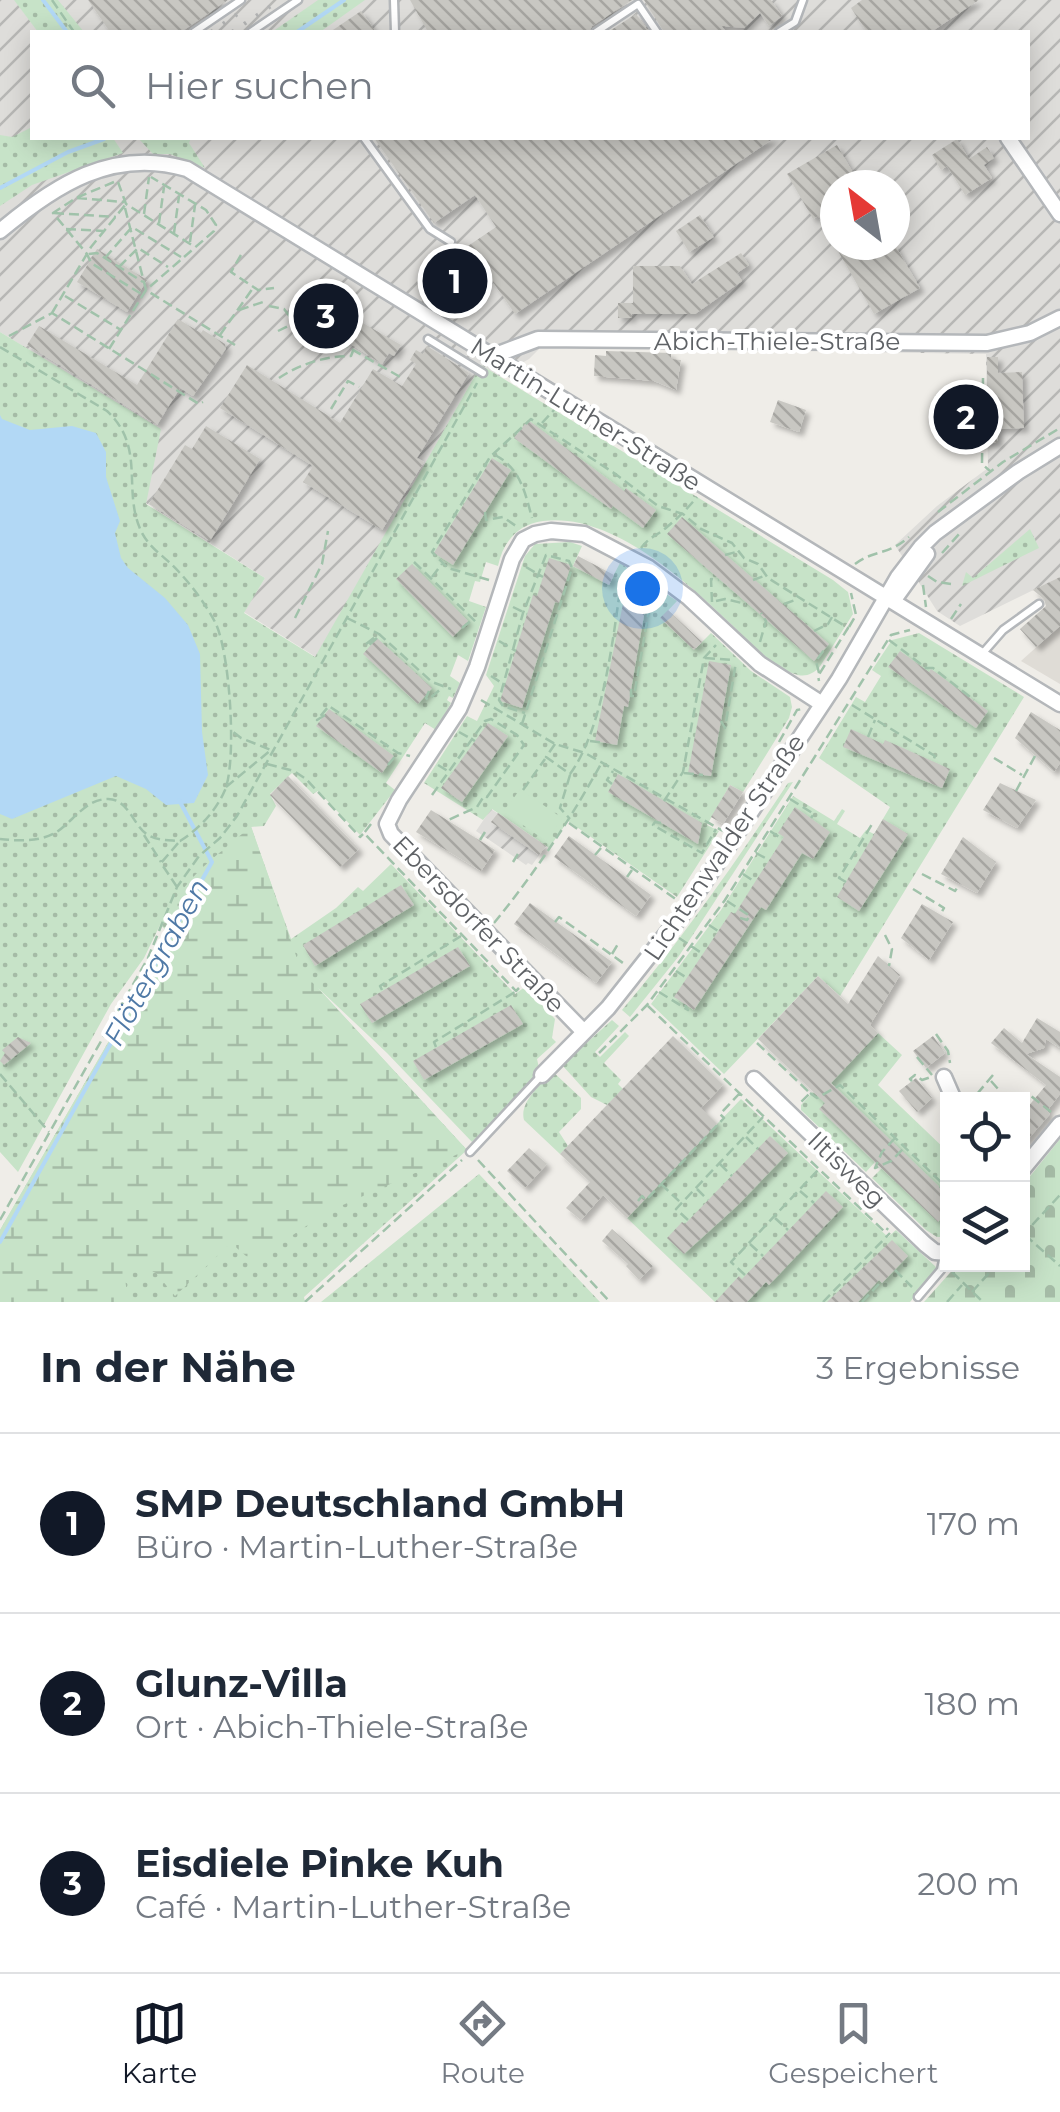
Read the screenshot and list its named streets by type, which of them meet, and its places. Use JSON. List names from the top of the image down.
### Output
{
  "streets": {
    "street": [
      "Abich-Thiele-Straße",
      "Martin-Luther-Straße",
      "Lichtenwalder Straße",
      "Ebersdorfer Straße",
      "Iltisweg"
    ]
  },
  "crossings": [
    ["Abich-Thiele-Straße", "Martin-Luther-Straße"],
    ["Martin-Luther-Straße", "Lichtenwalder Straße"],
    ["Lichtenwalder Straße", "Ebersdorfer Straße"]
  ],
  "water": ["Flötergraben"],
  "north": "top left",
  "page": {
    "search": "Hier suchen",
    "pins": ["1", "3", "2"],
    "heading": ["In der Nähe", "3 Ergebnisse"],
    "list": [
      {
        "mark": "1",
        "name": "SMP Deutschland GmbH",
        "note": "Büro · Martin-Luther-Straße",
        "value": "170 m"
      },
      {
        "mark": "2",
        "name": "Glunz-Villa",
        "note": "Ort · Abich-Thiele-Straße",
        "value": "180 m"
      },
      {
        "mark": "3",
        "name": "Eisdiele Pinke Kuh",
        "note": "Café · Martin-Luther-Straße",
        "value": "200 m"
      }
    ],
    "nav": ["Karte", "Route", "Gespeichert"]
  }
}
